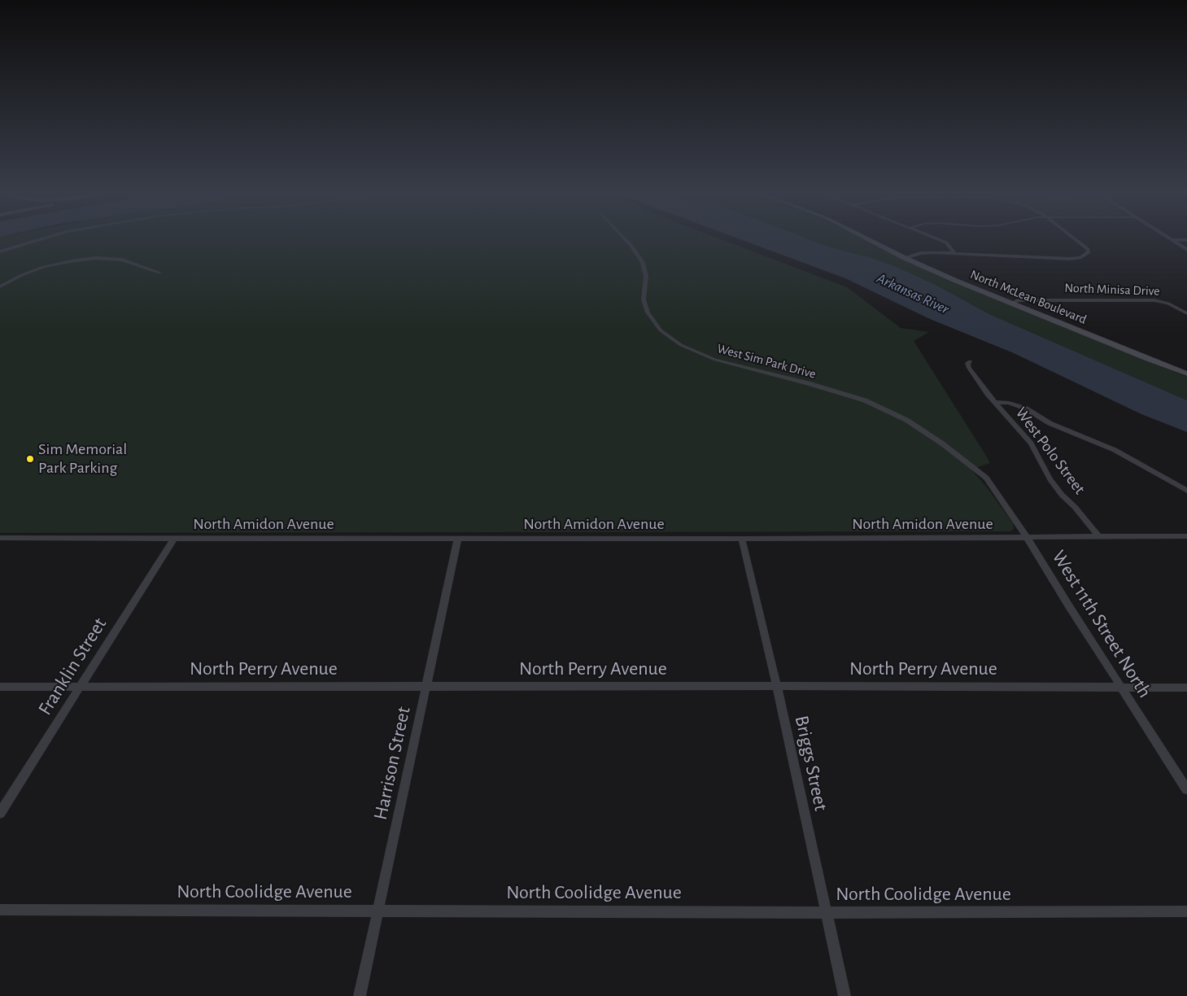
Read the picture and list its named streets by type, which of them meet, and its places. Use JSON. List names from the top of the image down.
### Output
{
  "streets": {
    "main road": ["North McLean Boulevard"],
    "street": [
      "North Minisa Drive",
      "West Sim Park Drive",
      "West Polo Street",
      "North Amidon Avenue",
      "West 11th Street North",
      "Franklin Street",
      "North Perry Avenue",
      "Harrison Street",
      "Briggs Street",
      "North Coolidge Avenue"
    ]
  },
  "crossings": [
    ["North Minisa Drive", "North McLean Boulevard"],
    ["West Sim Park Drive", "West 11th Street North"],
    ["West Polo Street", "North Amidon Avenue"],
    ["North Amidon Avenue", "West 11th Street North"],
    ["North Amidon Avenue", "Franklin Street"],
    ["North Amidon Avenue", "Harrison Street"],
    ["North Amidon Avenue", "Briggs Street"],
    ["West 11th Street North", "North Perry Avenue"],
    ["Franklin Street", "North Perry Avenue"],
    ["North Perry Avenue", "Harrison Street"],
    ["North Perry Avenue", "Briggs Street"],
    ["Harrison Street", "North Coolidge Avenue"],
    ["Briggs Street", "North Coolidge Avenue"]
  ],
  "water": ["Arkansas River"],
  "places": ["Sim Memorial Park Parking"]
}
